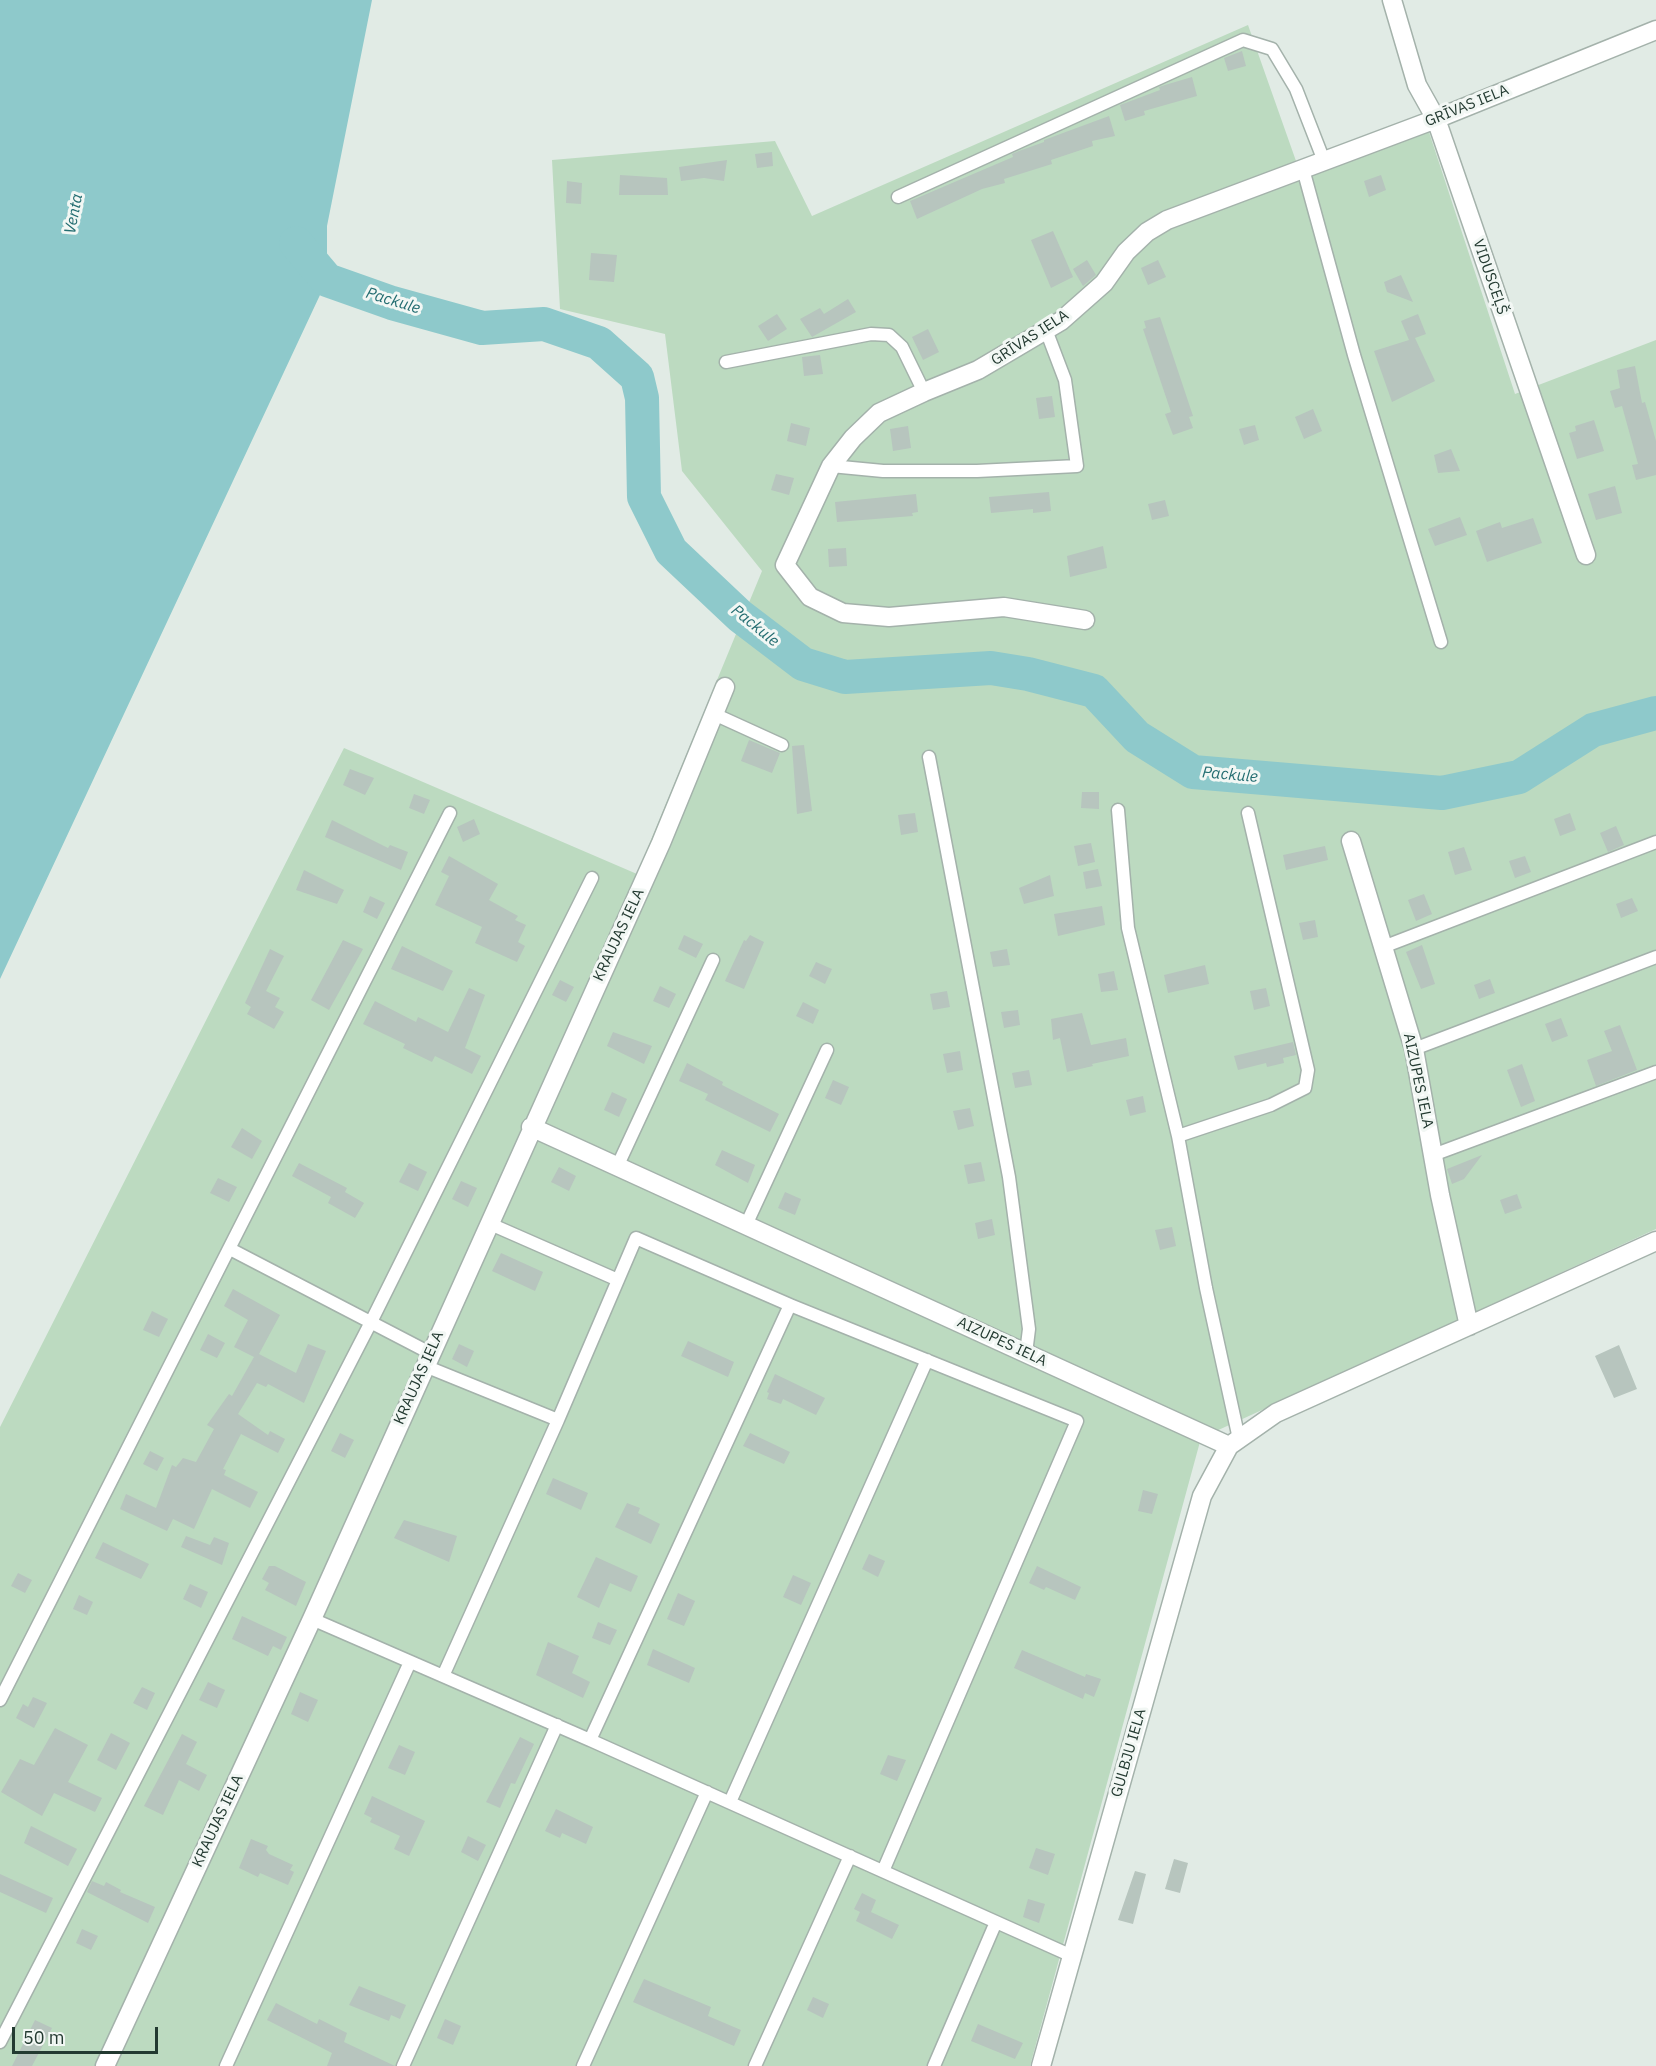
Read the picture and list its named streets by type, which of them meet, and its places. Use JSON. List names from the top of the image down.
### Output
{
  "streets": {
    "street": [
      "GRĪVAS IELA",
      "VIDUSCEĻŠ",
      "KRAUJAS IELA",
      "AIZUPES IELA",
      "GULBJU IELA"
    ]
  },
  "crossings": [
    ["GRĪVAS IELA", "VIDUSCEĻŠ"],
    ["KRAUJAS IELA", "AIZUPES IELA"],
    ["AIZUPES IELA", "GULBJU IELA"]
  ],
  "water": ["Venta", "Packule"],
  "scale_bar": "50 m"
}
